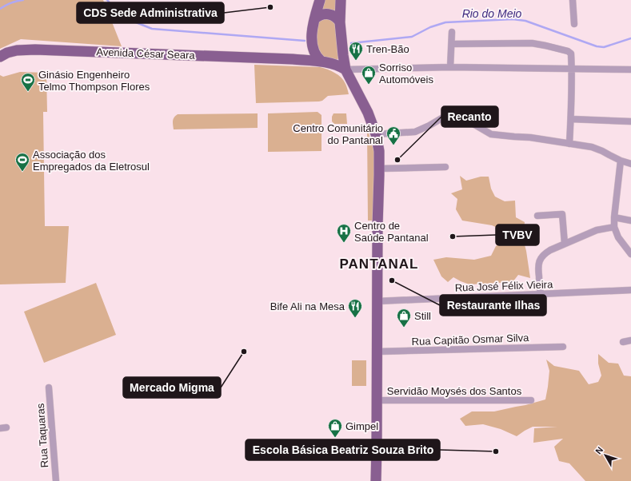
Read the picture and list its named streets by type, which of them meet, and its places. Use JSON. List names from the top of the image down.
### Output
{
  "streets": {
    "main road": ["Avenida César Seara"],
    "street": [
      "Rua José Félix Vieira",
      "Rua Capitão Osmar Silva",
      "Servidão Moysés dos Santos",
      "Rua Taquaras"
    ]
  },
  "districts": ["PANTANAL"],
  "water": ["Rio do Meio"],
  "places": {
    "other": [
      "CDS Sede Administrativa",
      "Recanto",
      "TVBV",
      "Restaurante Ilhas",
      "Mercado Migma",
      "Escola Básica Beatriz Souza Brito"
    ],
    "restaurant": ["Tren-Bão", "Bife Ali na Mesa"],
    "shop": ["Sorriso Automóveis", "Still", "Gimpel"],
    "sports": ["Ginásio Engenheiro Telmo Thompson Flores", "Associação dos Empregados da Eletrosul"],
    "public building": ["Centro Comunitário do Pantanal"],
    "hospital": ["Centro de Saúde Pantanal"]
  },
  "north": "top left"
}
